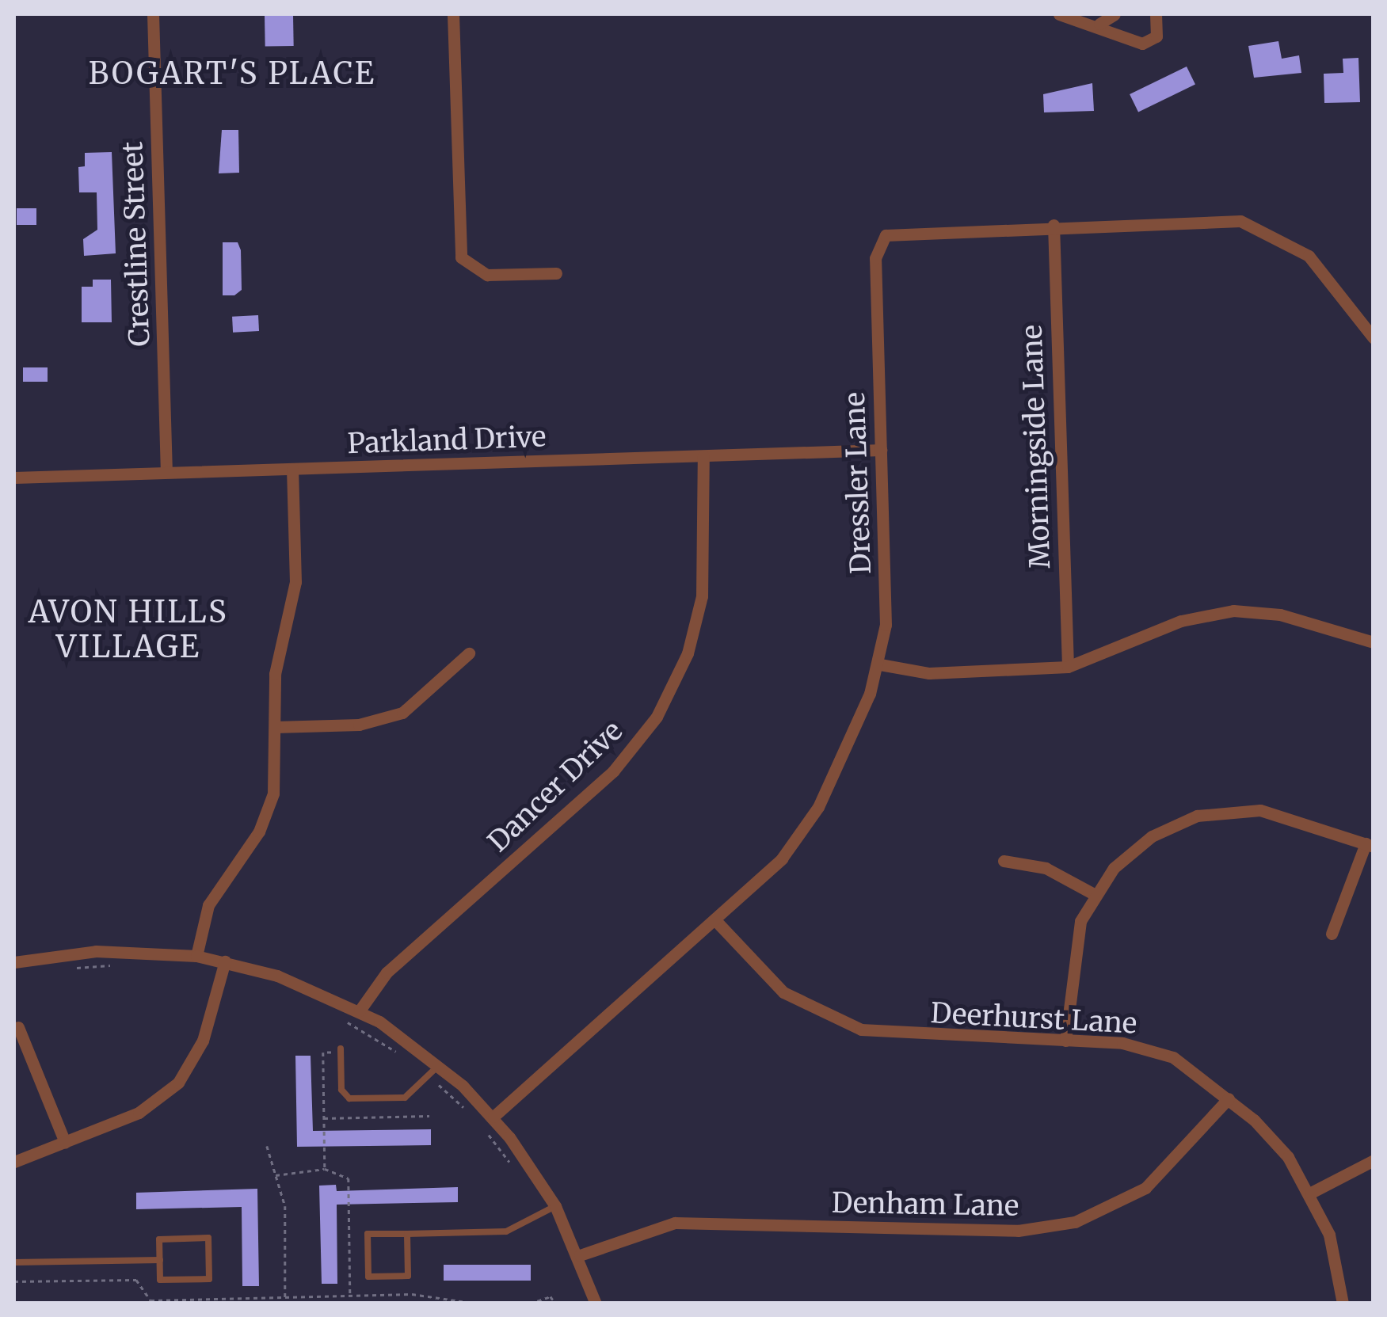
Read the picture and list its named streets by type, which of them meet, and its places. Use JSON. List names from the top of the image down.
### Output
{
  "streets": {
    "street": [
      "Crestline Street",
      "Parkland Drive",
      "Morningside Lane",
      "Dressler Lane",
      "Dancer Drive",
      "Deerhurst Lane",
      "Denham Lane"
    ]
  },
  "crossings": [
    ["Crestline Street", "Parkland Drive"],
    ["Parkland Drive", "Dressler Lane"],
    ["Parkland Drive", "Dancer Drive"],
    ["Morningside Lane", "Dressler Lane"],
    ["Dressler Lane", "Deerhurst Lane"],
    ["Deerhurst Lane", "Denham Lane"]
  ],
  "districts": ["BOGART'S PLACE", "AVON HILLS VILLAGE"]
}
